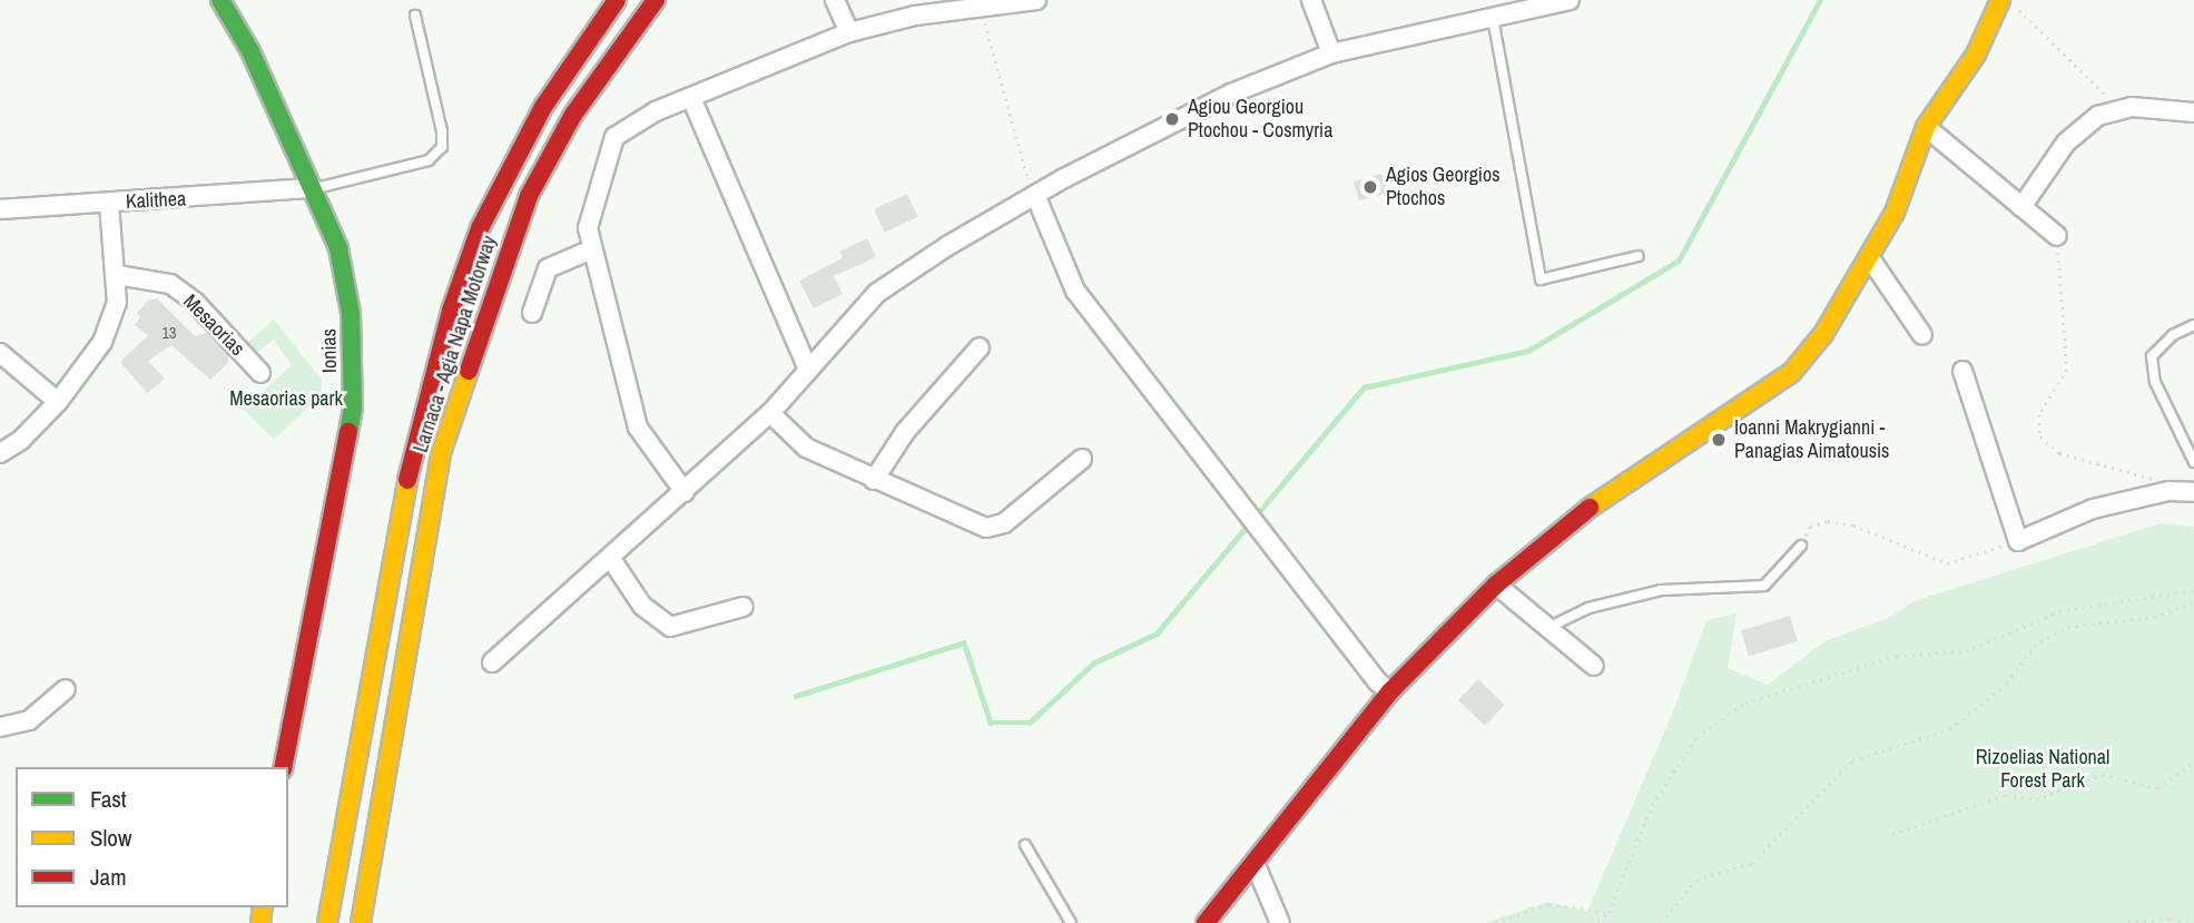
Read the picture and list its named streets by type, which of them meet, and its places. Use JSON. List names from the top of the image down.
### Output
{
  "streets": {
    "main road": ["Larnaca - Agia Napa Motorway", "Ionias"],
    "street": ["Kalithea", "Mesaorias"]
  },
  "crossings": [
    ["Kalithea", "Ionias"]
  ],
  "parks": ["Mesaorias park", "Rizoelias National Forest Park"],
  "places": ["Agiou Georgiou Ptochou - Cosmyria", "Agios Georgios Ptochos", "Ioanni Makrygianni - Panagias Aimatousis"],
  "house_numbers": ["13"],
  "legend": ["Fast", "Slow", "Jam"]
}
